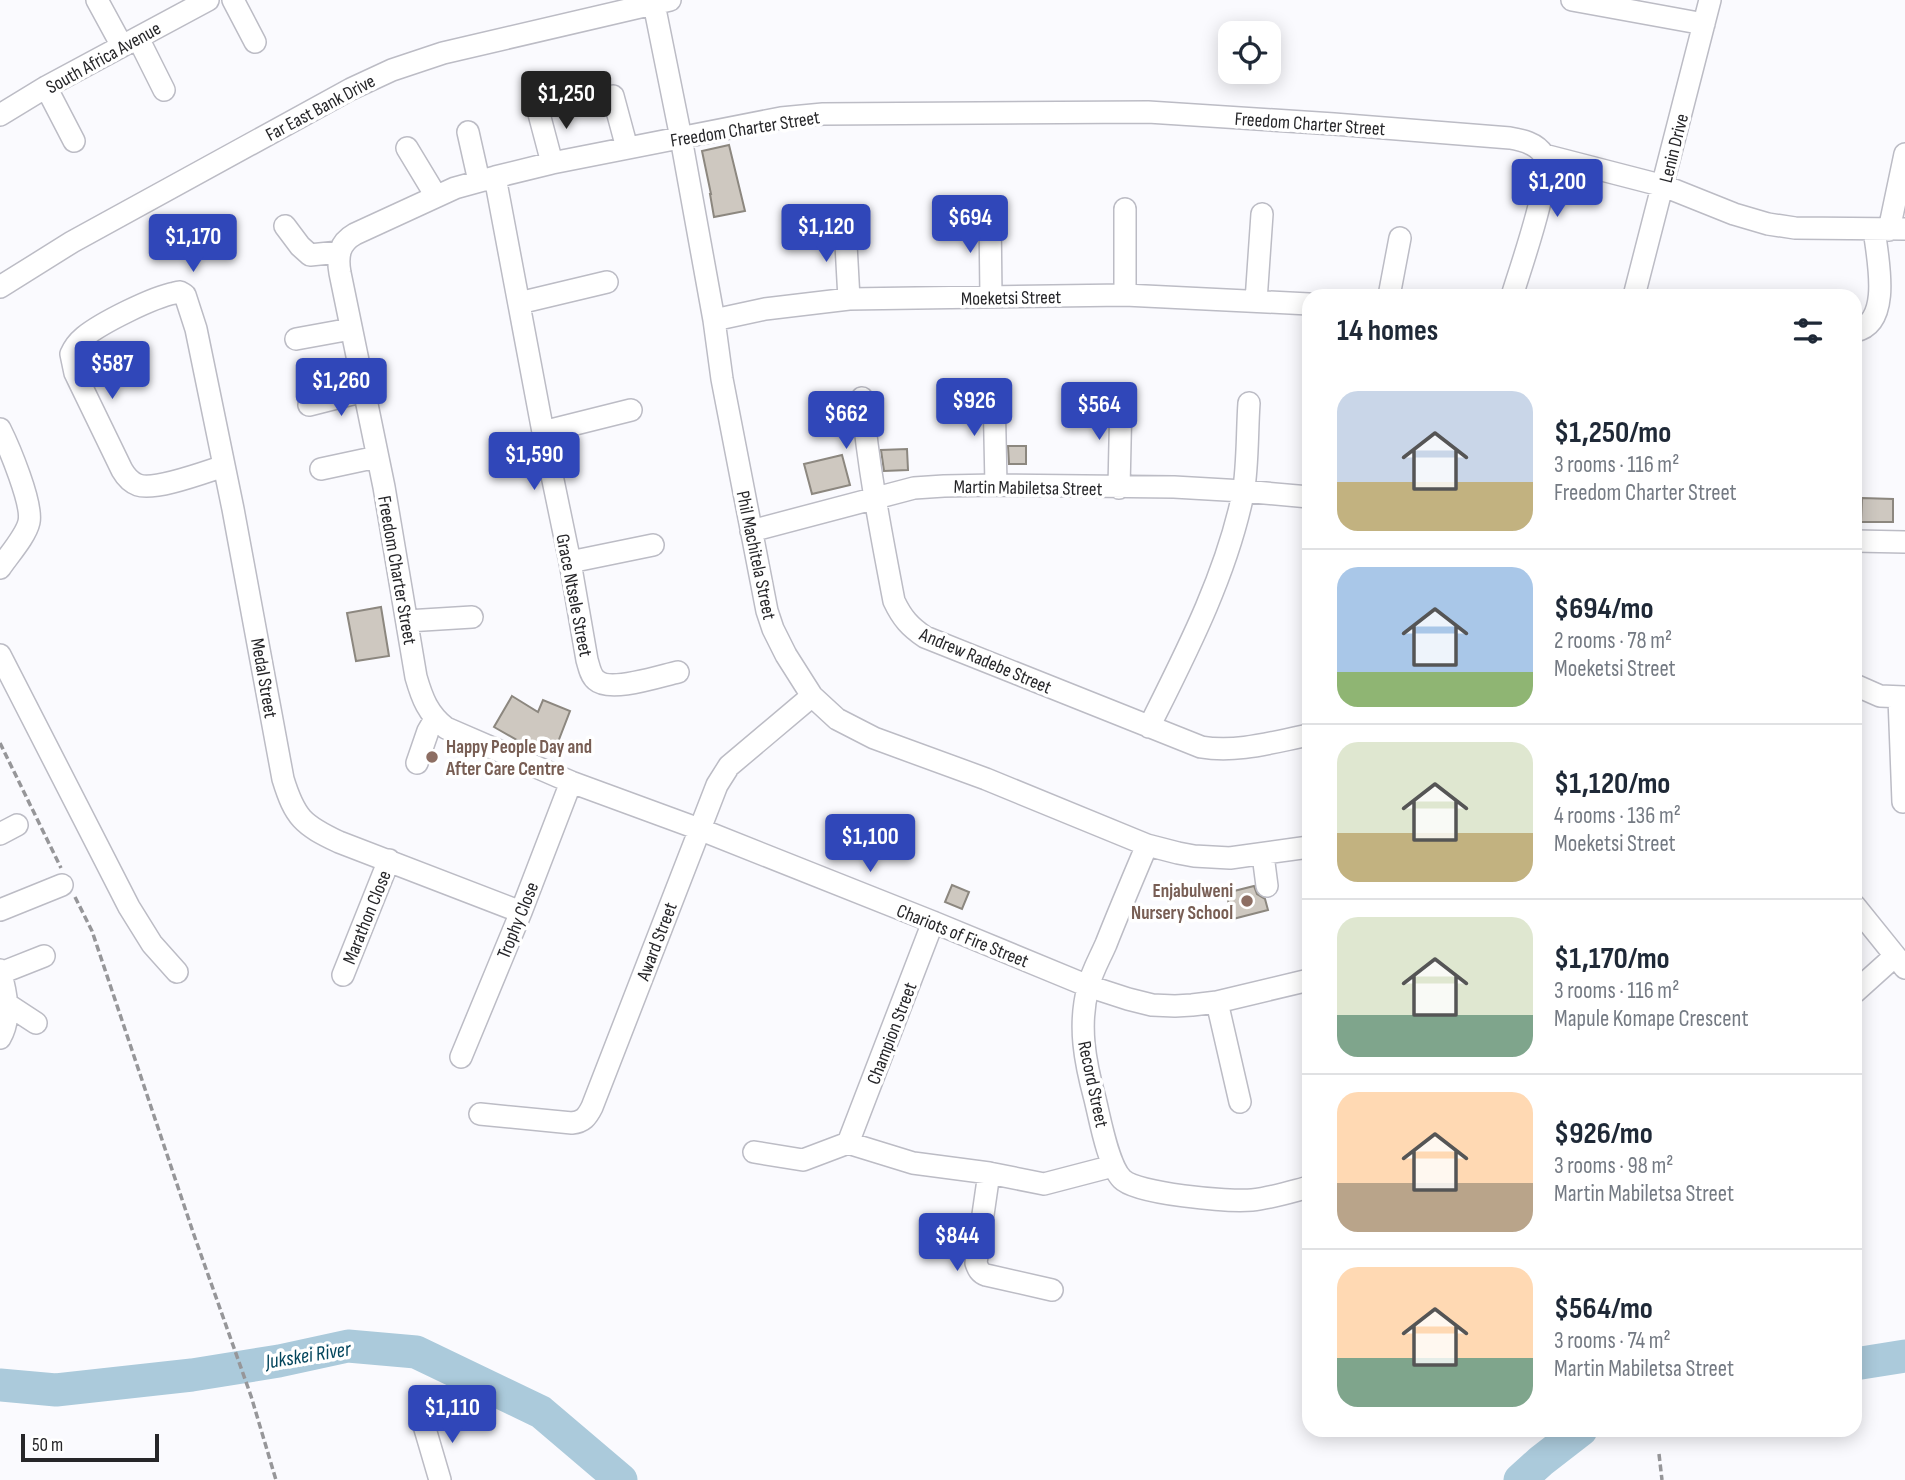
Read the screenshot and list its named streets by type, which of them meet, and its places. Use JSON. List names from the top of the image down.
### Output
{
  "streets": {
    "street": [
      "South Africa Avenue",
      "Far East Bank Drive",
      "Freedom Charter Street",
      "Lenin Drive",
      "Moeketsi Street",
      "Martin Mabiletsa Street",
      "Phil Machitela Street",
      "Grace Ntsele Street",
      "Andrew Radebe Street",
      "Medal Street",
      "Marathon Close",
      "Trophy Close",
      "Chariots of Fire Street",
      "Award Street",
      "Champion Street",
      "Record Street"
    ]
  },
  "crossings": [
    ["Far East Bank Drive", "Phil Machitela Street"],
    ["Freedom Charter Street", "Lenin Drive"],
    ["Freedom Charter Street", "Phil Machitela Street"],
    ["Freedom Charter Street", "Grace Ntsele Street"],
    ["Freedom Charter Street", "Chariots of Fire Street"],
    ["Moeketsi Street", "Phil Machitela Street"],
    ["Martin Mabiletsa Street", "Phil Machitela Street"],
    ["Martin Mabiletsa Street", "Andrew Radebe Street"],
    ["Phil Machitela Street", "Award Street"],
    ["Phil Machitela Street", "Record Street"],
    ["Medal Street", "Marathon Close"],
    ["Medal Street", "Trophy Close"],
    ["Trophy Close", "Chariots of Fire Street"],
    ["Chariots of Fire Street", "Award Street"],
    ["Chariots of Fire Street", "Champion Street"],
    ["Chariots of Fire Street", "Record Street"]
  ],
  "water": ["Jukskei River"],
  "places": ["Happy People Day and After Care Centre", "Enjabulweni Nursery School"],
  "scale_bar": "50 m",
  "page": {
    "price": [
      "$1,250",
      "$1,200",
      "$694",
      "$1,120",
      "$1,170",
      "$587",
      "$1,260",
      "$926",
      "$564",
      "$662",
      "$1,590",
      "$1,100",
      "$844",
      "$1,110"
    ],
    "heading": "14 homes",
    "list": [
      {
        "name": "$1,250/mo",
        "note": "3 rooms · 116 m² · Freedom Charter Street"
      },
      {
        "name": "$694/mo",
        "note": "2 rooms · 78 m² · Moeketsi Street"
      },
      {
        "name": "$1,120/mo",
        "note": "4 rooms · 136 m² · Moeketsi Street"
      },
      {
        "name": "$1,170/mo",
        "note": "3 rooms · 116 m² · Mapule Komape Crescent"
      },
      {
        "name": "$926/mo",
        "note": "3 rooms · 98 m² · Martin Mabiletsa Street"
      },
      {
        "name": "$564/mo",
        "note": "3 rooms · 74 m² · Martin Mabiletsa Street"
      }
    ],
    "scale": "50 m"
  }
}
